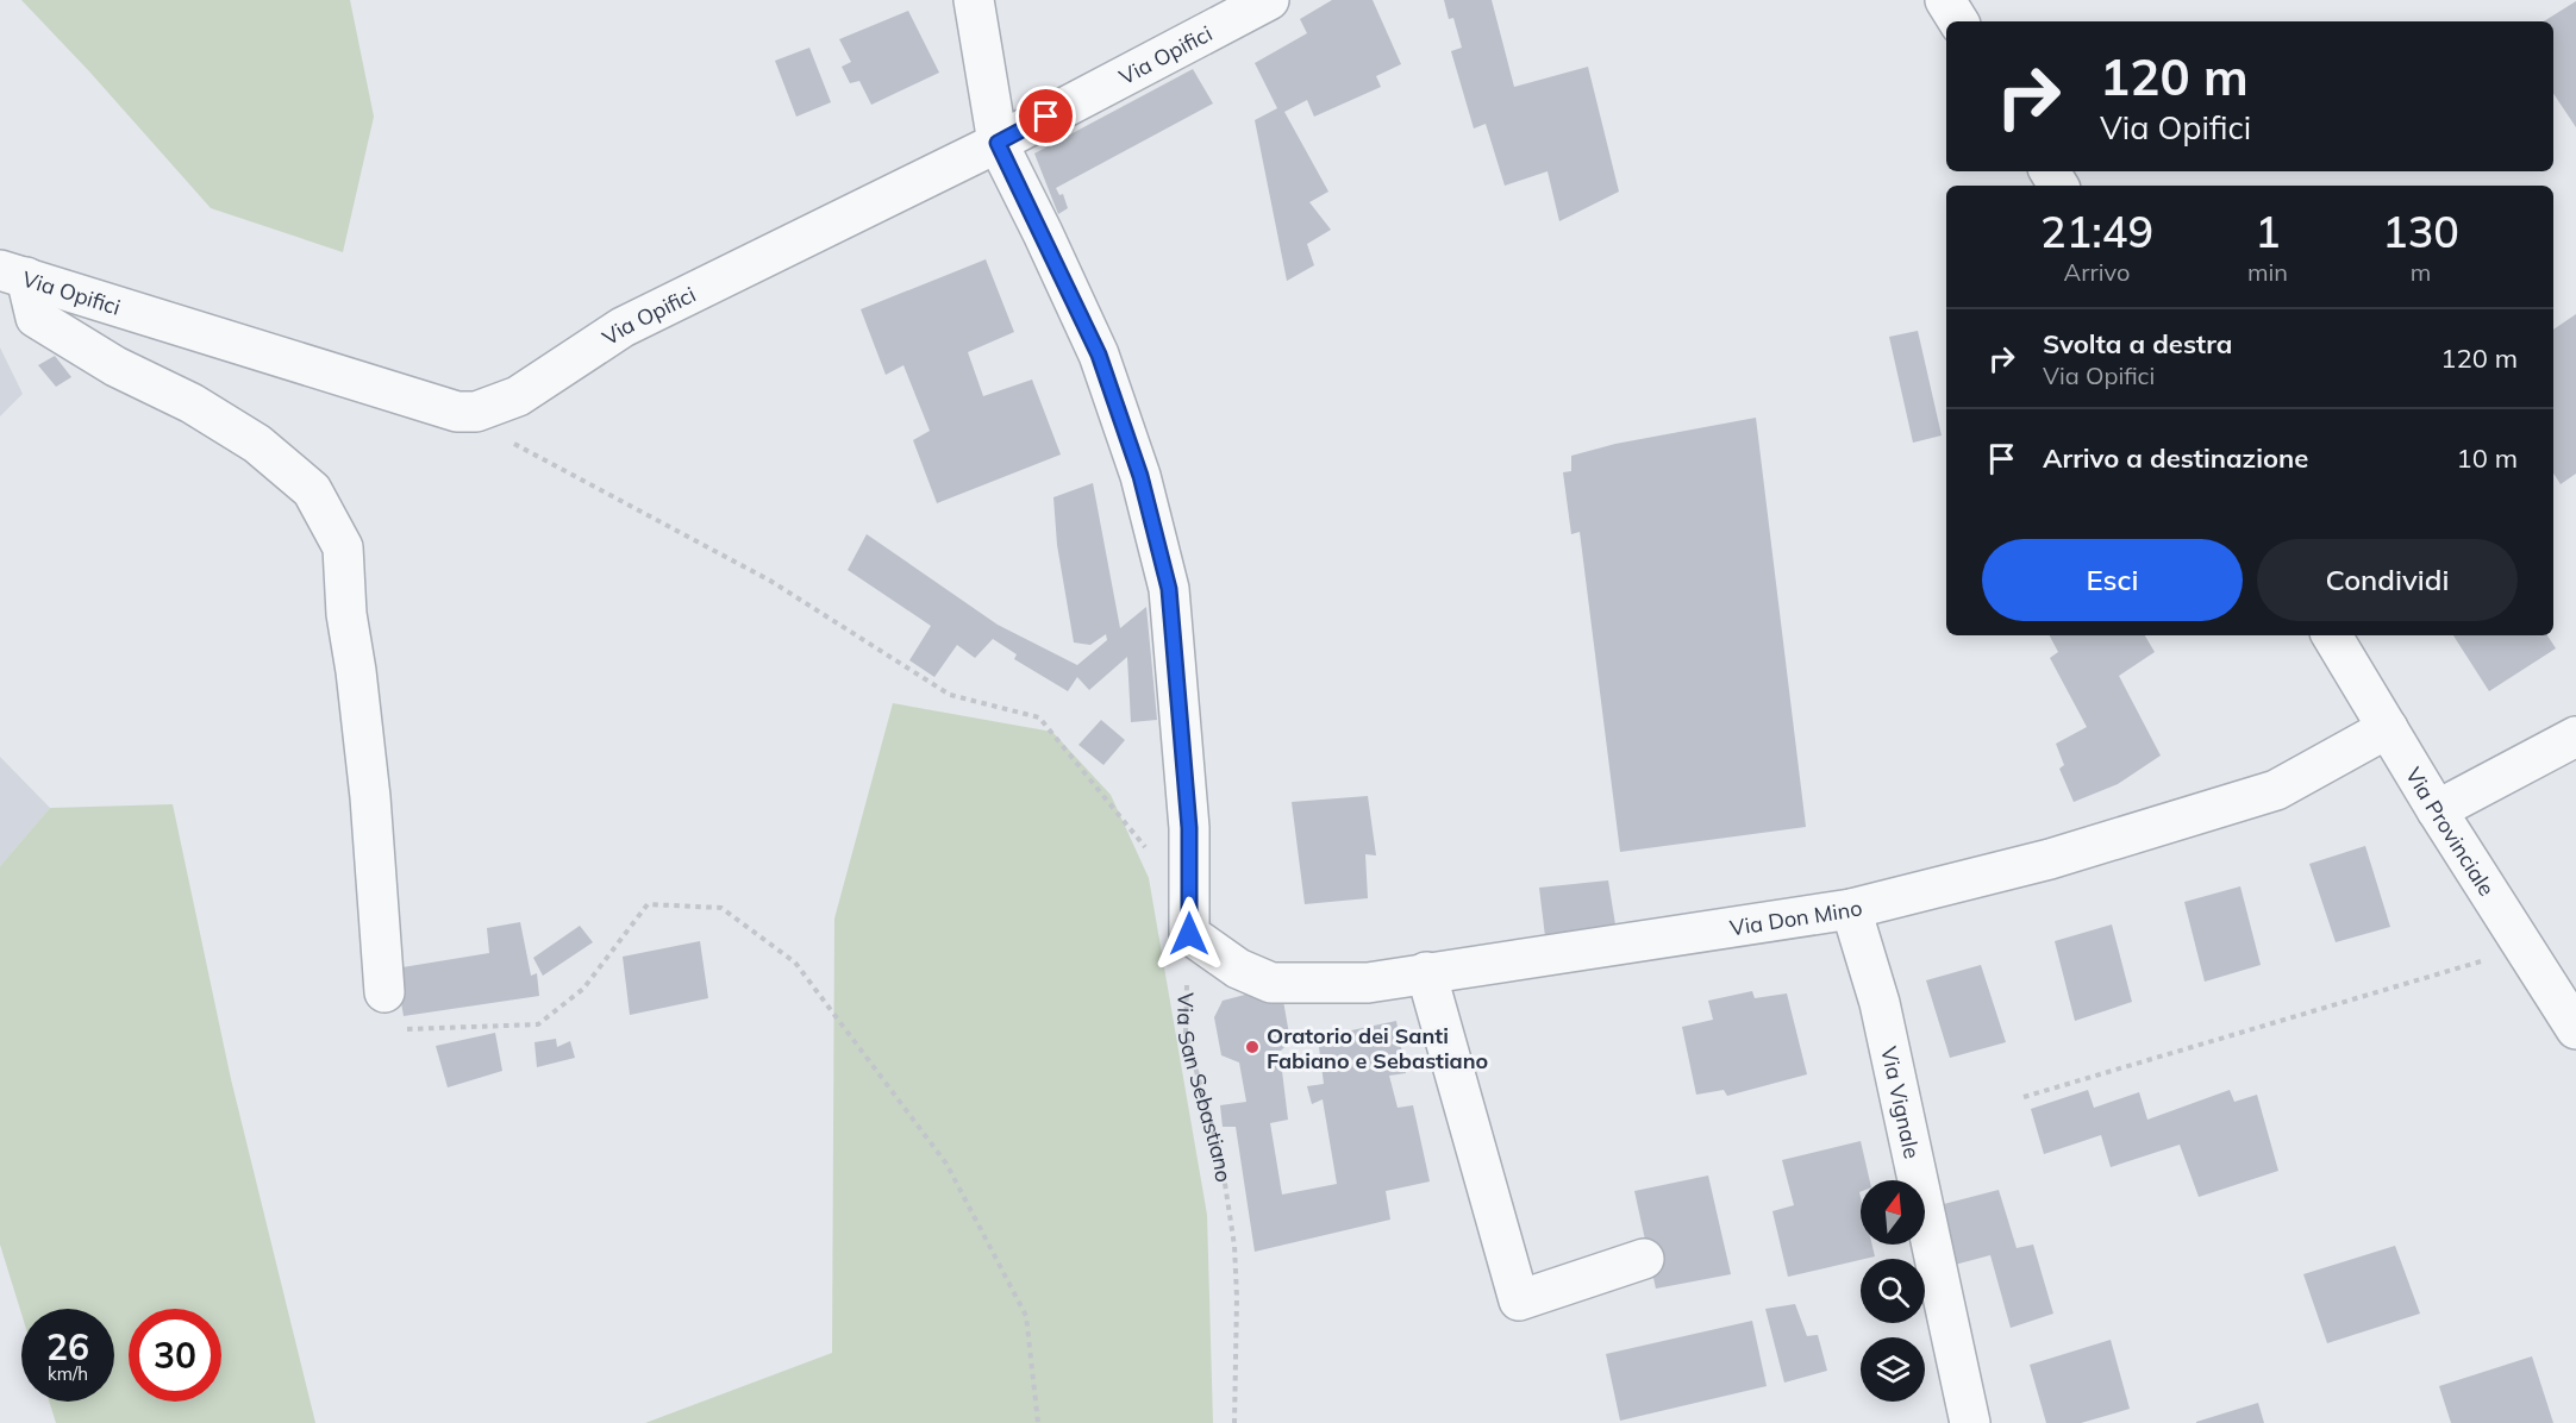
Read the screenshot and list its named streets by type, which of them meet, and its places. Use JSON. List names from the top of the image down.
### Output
{
  "streets": {
    "street": [
      "Via Opifici",
      "Via Provinciale",
      "Via Don Mino",
      "Via Vignale"
    ],
    "path": ["Via San Sebastiano"]
  },
  "crossings": [
    ["Via Provinciale", "Via Don Mino"],
    ["Via Don Mino", "Via San Sebastiano"],
    ["Via Don Mino", "Via Vignale"]
  ],
  "places": ["Oratorio dei Santi Fabiano e Sebastiano"],
  "north": "top",
  "page": {
    "turn": ["120 m", "Via Opifici"],
    "eta": [
      "21:49",
      "Arrivo",
      "1",
      "min",
      "130",
      "m"
    ],
    "list": [
      {
        "name": "Svolta a destra",
        "note": "Via Opifici",
        "value": "120 m"
      },
      {
        "name": "Arrivo a destinazione",
        "value": "10 m"
      }
    ],
    "buttons": ["Esci", "Condividi"],
    "speed": "26 km/h",
    "limit": "30"
  }
}
